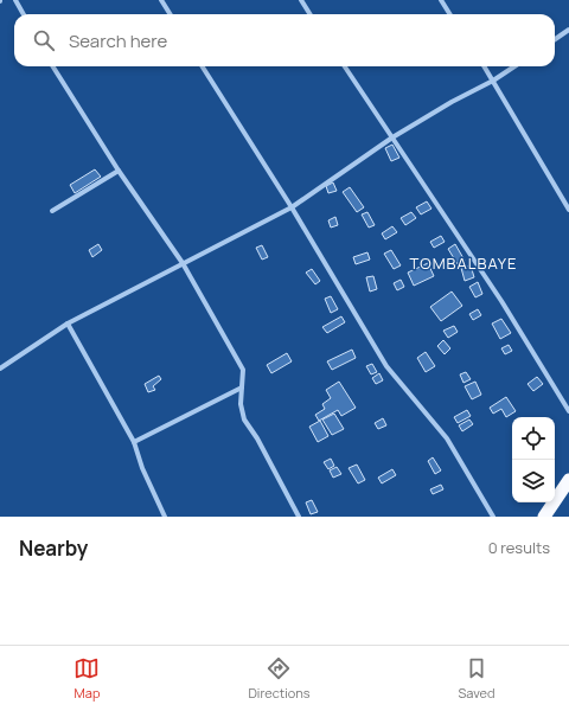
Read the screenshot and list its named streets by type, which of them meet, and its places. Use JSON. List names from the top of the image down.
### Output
{
  "districts": ["TOMBALBAYE"],
  "page": {
    "search": "Search here",
    "heading": ["Nearby", "0 results"],
    "nav": ["Map", "Directions", "Saved"]
  }
}
